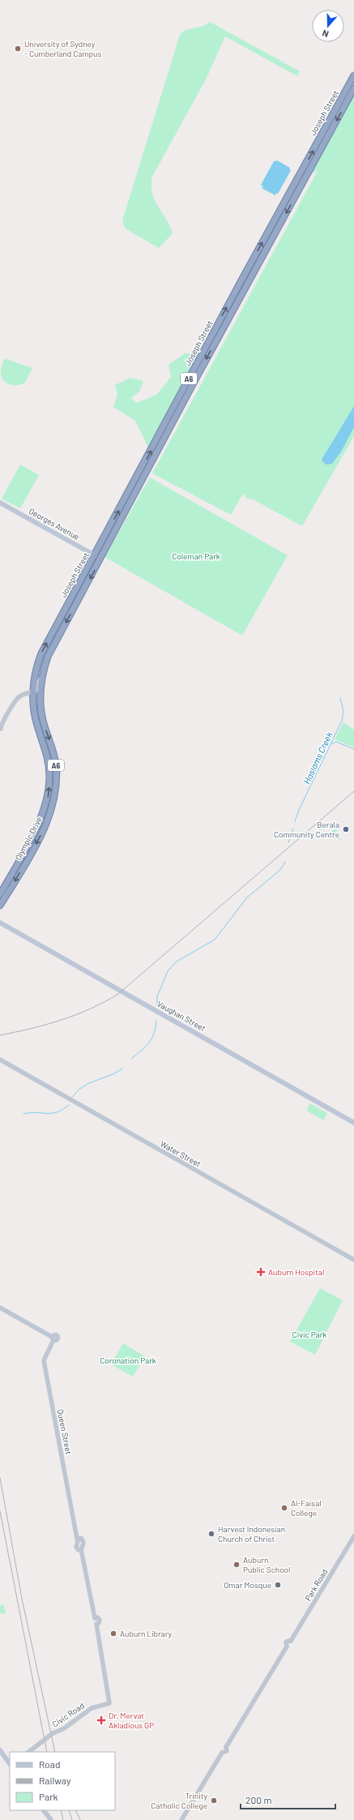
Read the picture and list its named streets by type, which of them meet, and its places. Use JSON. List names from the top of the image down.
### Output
{
  "streets": {
    "highway": [
      "Joseph Street",
      "A6",
      "Georges Avenue",
      "Olympic Drive"
    ],
    "main road": ["Vaughan Street"],
    "street": [
      "Water Street",
      "Queen Street",
      "Park Road",
      "Civic Road"
    ]
  },
  "crossings": [
    ["Joseph Street", "Georges Avenue"],
    ["Joseph Street", "Olympic Drive"],
    ["Queen Street", "Civic Road"]
  ],
  "water": ["Haslams Creek"],
  "parks": ["Coleman Park", "Civic Park", "Coronation Park"],
  "places": {
    "other": [
      "University of Sydney - Cumberland Campus",
      "Berala Community Centre",
      "Al-Faisal College",
      "Harvest Indonesian Church of Christ",
      "Auburn Public School",
      "Omar Mosque",
      "Auburn Library",
      "Trinity Catholic College"
    ],
    "health": ["Auburn Hospital", "Dr. Mervat Akladious GP"]
  },
  "legend": ["Road", "Railway", "Park"],
  "scale_bar": "200 m",
  "north": "bottom"
}
